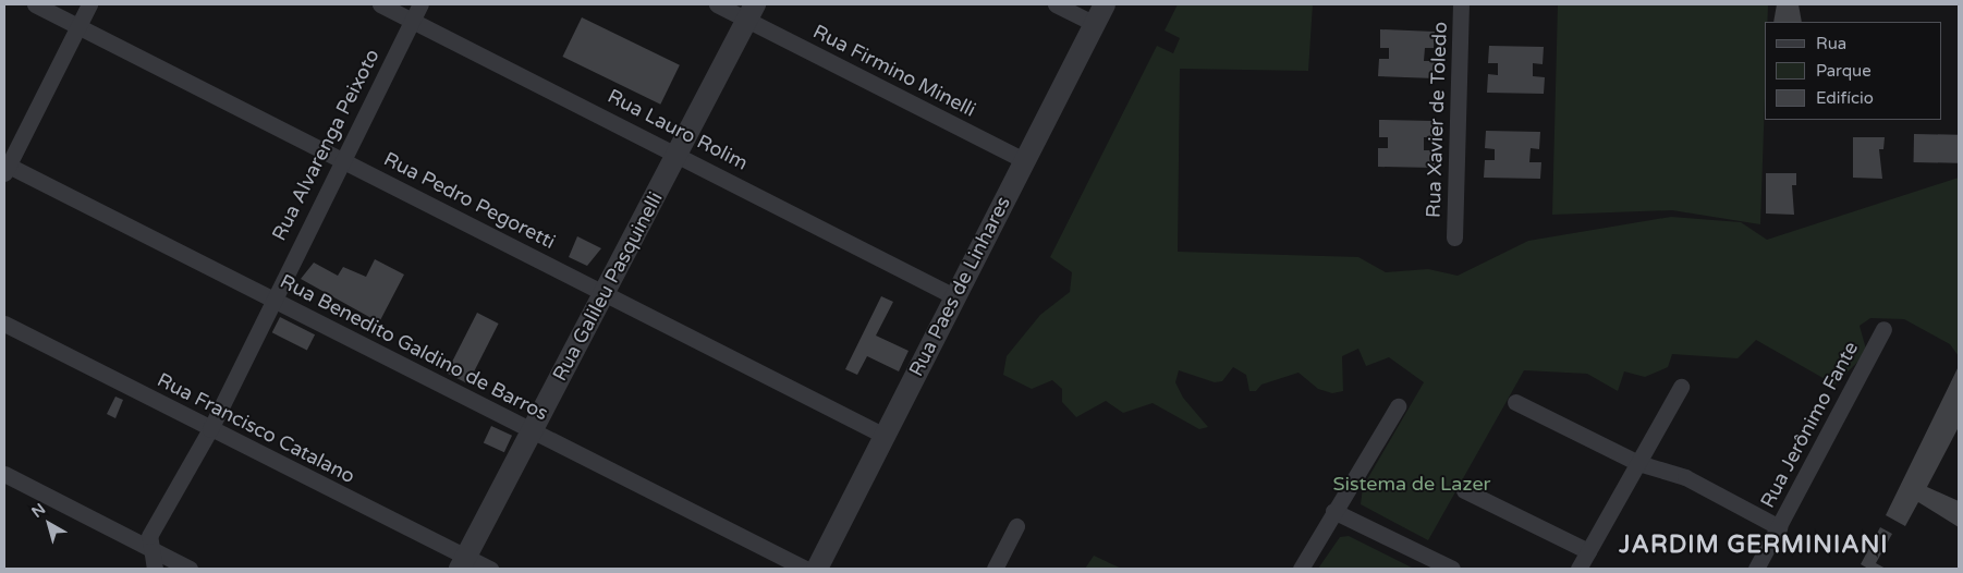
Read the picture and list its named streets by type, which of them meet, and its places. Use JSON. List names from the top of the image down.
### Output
{
  "streets": {
    "street": [
      "Rua Firmino Minelli",
      "Rua Xavier de Toledo",
      "Rua Lauro Rolim",
      "Rua Alvarenga Peixoto",
      "Rua Pedro Pegoretti",
      "Rua Galileu Pasquinelli",
      "Rua Paes de Linhares",
      "Rua Benedito Galdino de Barros",
      "Rua Jerônimo Fante",
      "Rua Francisco Catalano"
    ]
  },
  "crossings": [
    ["Rua Firmino Minelli", "Rua Galileu Pasquinelli"],
    ["Rua Firmino Minelli", "Rua Paes de Linhares"],
    ["Rua Lauro Rolim", "Rua Alvarenga Peixoto"],
    ["Rua Lauro Rolim", "Rua Galileu Pasquinelli"],
    ["Rua Lauro Rolim", "Rua Paes de Linhares"],
    ["Rua Alvarenga Peixoto", "Rua Pedro Pegoretti"],
    ["Rua Alvarenga Peixoto", "Rua Benedito Galdino de Barros"],
    ["Rua Alvarenga Peixoto", "Rua Francisco Catalano"],
    ["Rua Pedro Pegoretti", "Rua Galileu Pasquinelli"],
    ["Rua Pedro Pegoretti", "Rua Paes de Linhares"],
    ["Rua Galileu Pasquinelli", "Rua Benedito Galdino de Barros"],
    ["Rua Galileu Pasquinelli", "Rua Francisco Catalano"]
  ],
  "districts": ["JARDIM GERMINIANI"],
  "parks": ["Sistema de Lazer"],
  "legend": ["Rua", "Parque", "Edifício"],
  "north": "top left"
}
